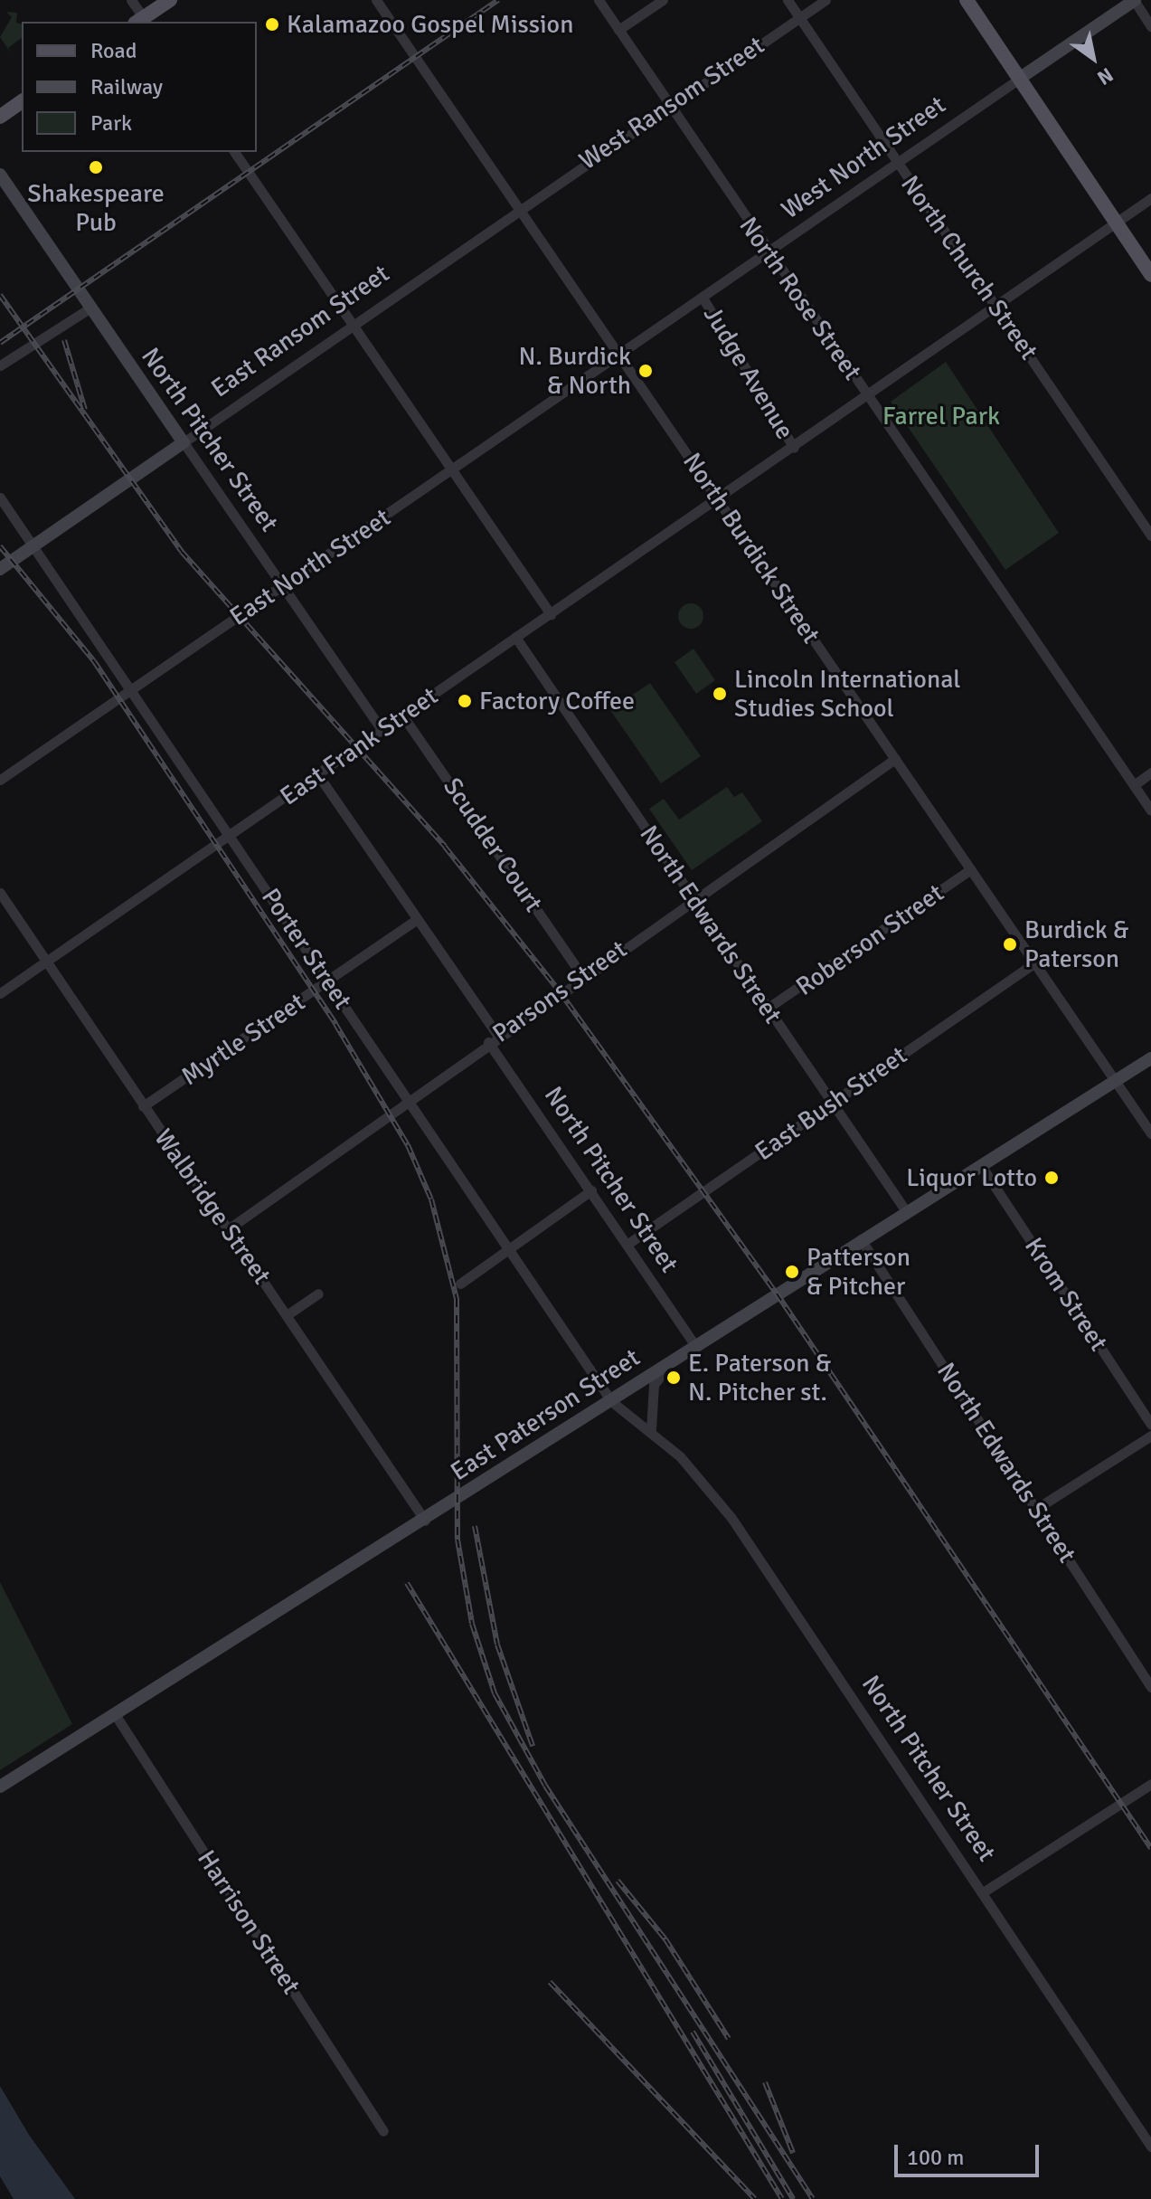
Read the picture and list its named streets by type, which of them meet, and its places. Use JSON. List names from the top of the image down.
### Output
{
  "streets": {
    "street": [
      "West Ransom Street",
      "West North Street",
      "North Church Street",
      "North Rose Street",
      "East Ransom Street",
      "Judge Avenue",
      "North Pitcher Street",
      "North Burdick Street",
      "East North Street",
      "East Frank Street",
      "Scudder Court",
      "North Edwards Street",
      "Roberson Street",
      "Porter Street",
      "Parsons Street",
      "Myrtle Street",
      "East Bush Street",
      "Walbridge Street",
      "Krom Street",
      "East Paterson Street",
      "Harrison Street"
    ]
  },
  "crossings": [
    ["West Ransom Street", "North Church Street"],
    ["West Ransom Street", "North Rose Street"],
    ["West Ransom Street", "East Ransom Street"],
    ["West Ransom Street", "North Burdick Street"],
    ["West North Street", "North Church Street"],
    ["West North Street", "North Rose Street"],
    ["West North Street", "Judge Avenue"],
    ["West North Street", "North Burdick Street"],
    ["West North Street", "East North Street"],
    ["North Church Street", "East Frank Street"],
    ["North Rose Street", "East Frank Street"],
    ["East Ransom Street", "North Pitcher Street"],
    ["East Ransom Street", "North Burdick Street"],
    ["East Ransom Street", "Porter Street"],
    ["Judge Avenue", "East Frank Street"],
    ["North Pitcher Street", "East North Street"],
    ["North Pitcher Street", "East Frank Street"],
    ["North Pitcher Street", "Porter Street"],
    ["North Pitcher Street", "Parsons Street"],
    ["North Pitcher Street", "Myrtle Street"],
    ["North Pitcher Street", "East Bush Street"],
    ["North Pitcher Street", "East Paterson Street"],
    ["North Burdick Street", "East North Street"],
    ["North Burdick Street", "East Frank Street"],
    ["North Burdick Street", "Roberson Street"],
    ["North Burdick Street", "Parsons Street"],
    ["North Burdick Street", "East Bush Street"],
    ["North Burdick Street", "East Paterson Street"],
    ["East North Street", "Porter Street"],
    ["East Frank Street", "Scudder Court"],
    ["East Frank Street", "North Edwards Street"],
    ["East Frank Street", "Porter Street"],
    ["East Frank Street", "Walbridge Street"],
    ["Scudder Court", "Parsons Street"],
    ["North Edwards Street", "Roberson Street"],
    ["North Edwards Street", "Parsons Street"],
    ["North Edwards Street", "East Bush Street"],
    ["North Edwards Street", "East Paterson Street"],
    ["Porter Street", "Parsons Street"],
    ["Porter Street", "Myrtle Street"],
    ["Porter Street", "East Paterson Street"],
    ["Parsons Street", "Walbridge Street"],
    ["Myrtle Street", "Walbridge Street"],
    ["Walbridge Street", "East Paterson Street"],
    ["Krom Street", "East Paterson Street"],
    ["East Paterson Street", "Harrison Street"]
  ],
  "parks": ["Farrel Park"],
  "places": [
    "Kalamazoo Gospel Mission",
    "Shakespeare Pub",
    "N. Burdick & North",
    "Lincoln International Studies School",
    "Factory Coffee",
    "Burdick & Paterson",
    "Liquor Lotto",
    "Patterson & Pitcher",
    "E. Paterson & N. Pitcher st."
  ],
  "legend": ["Road", "Railway", "Park"],
  "scale_bar": "100 m",
  "north": "bottom right"
}
